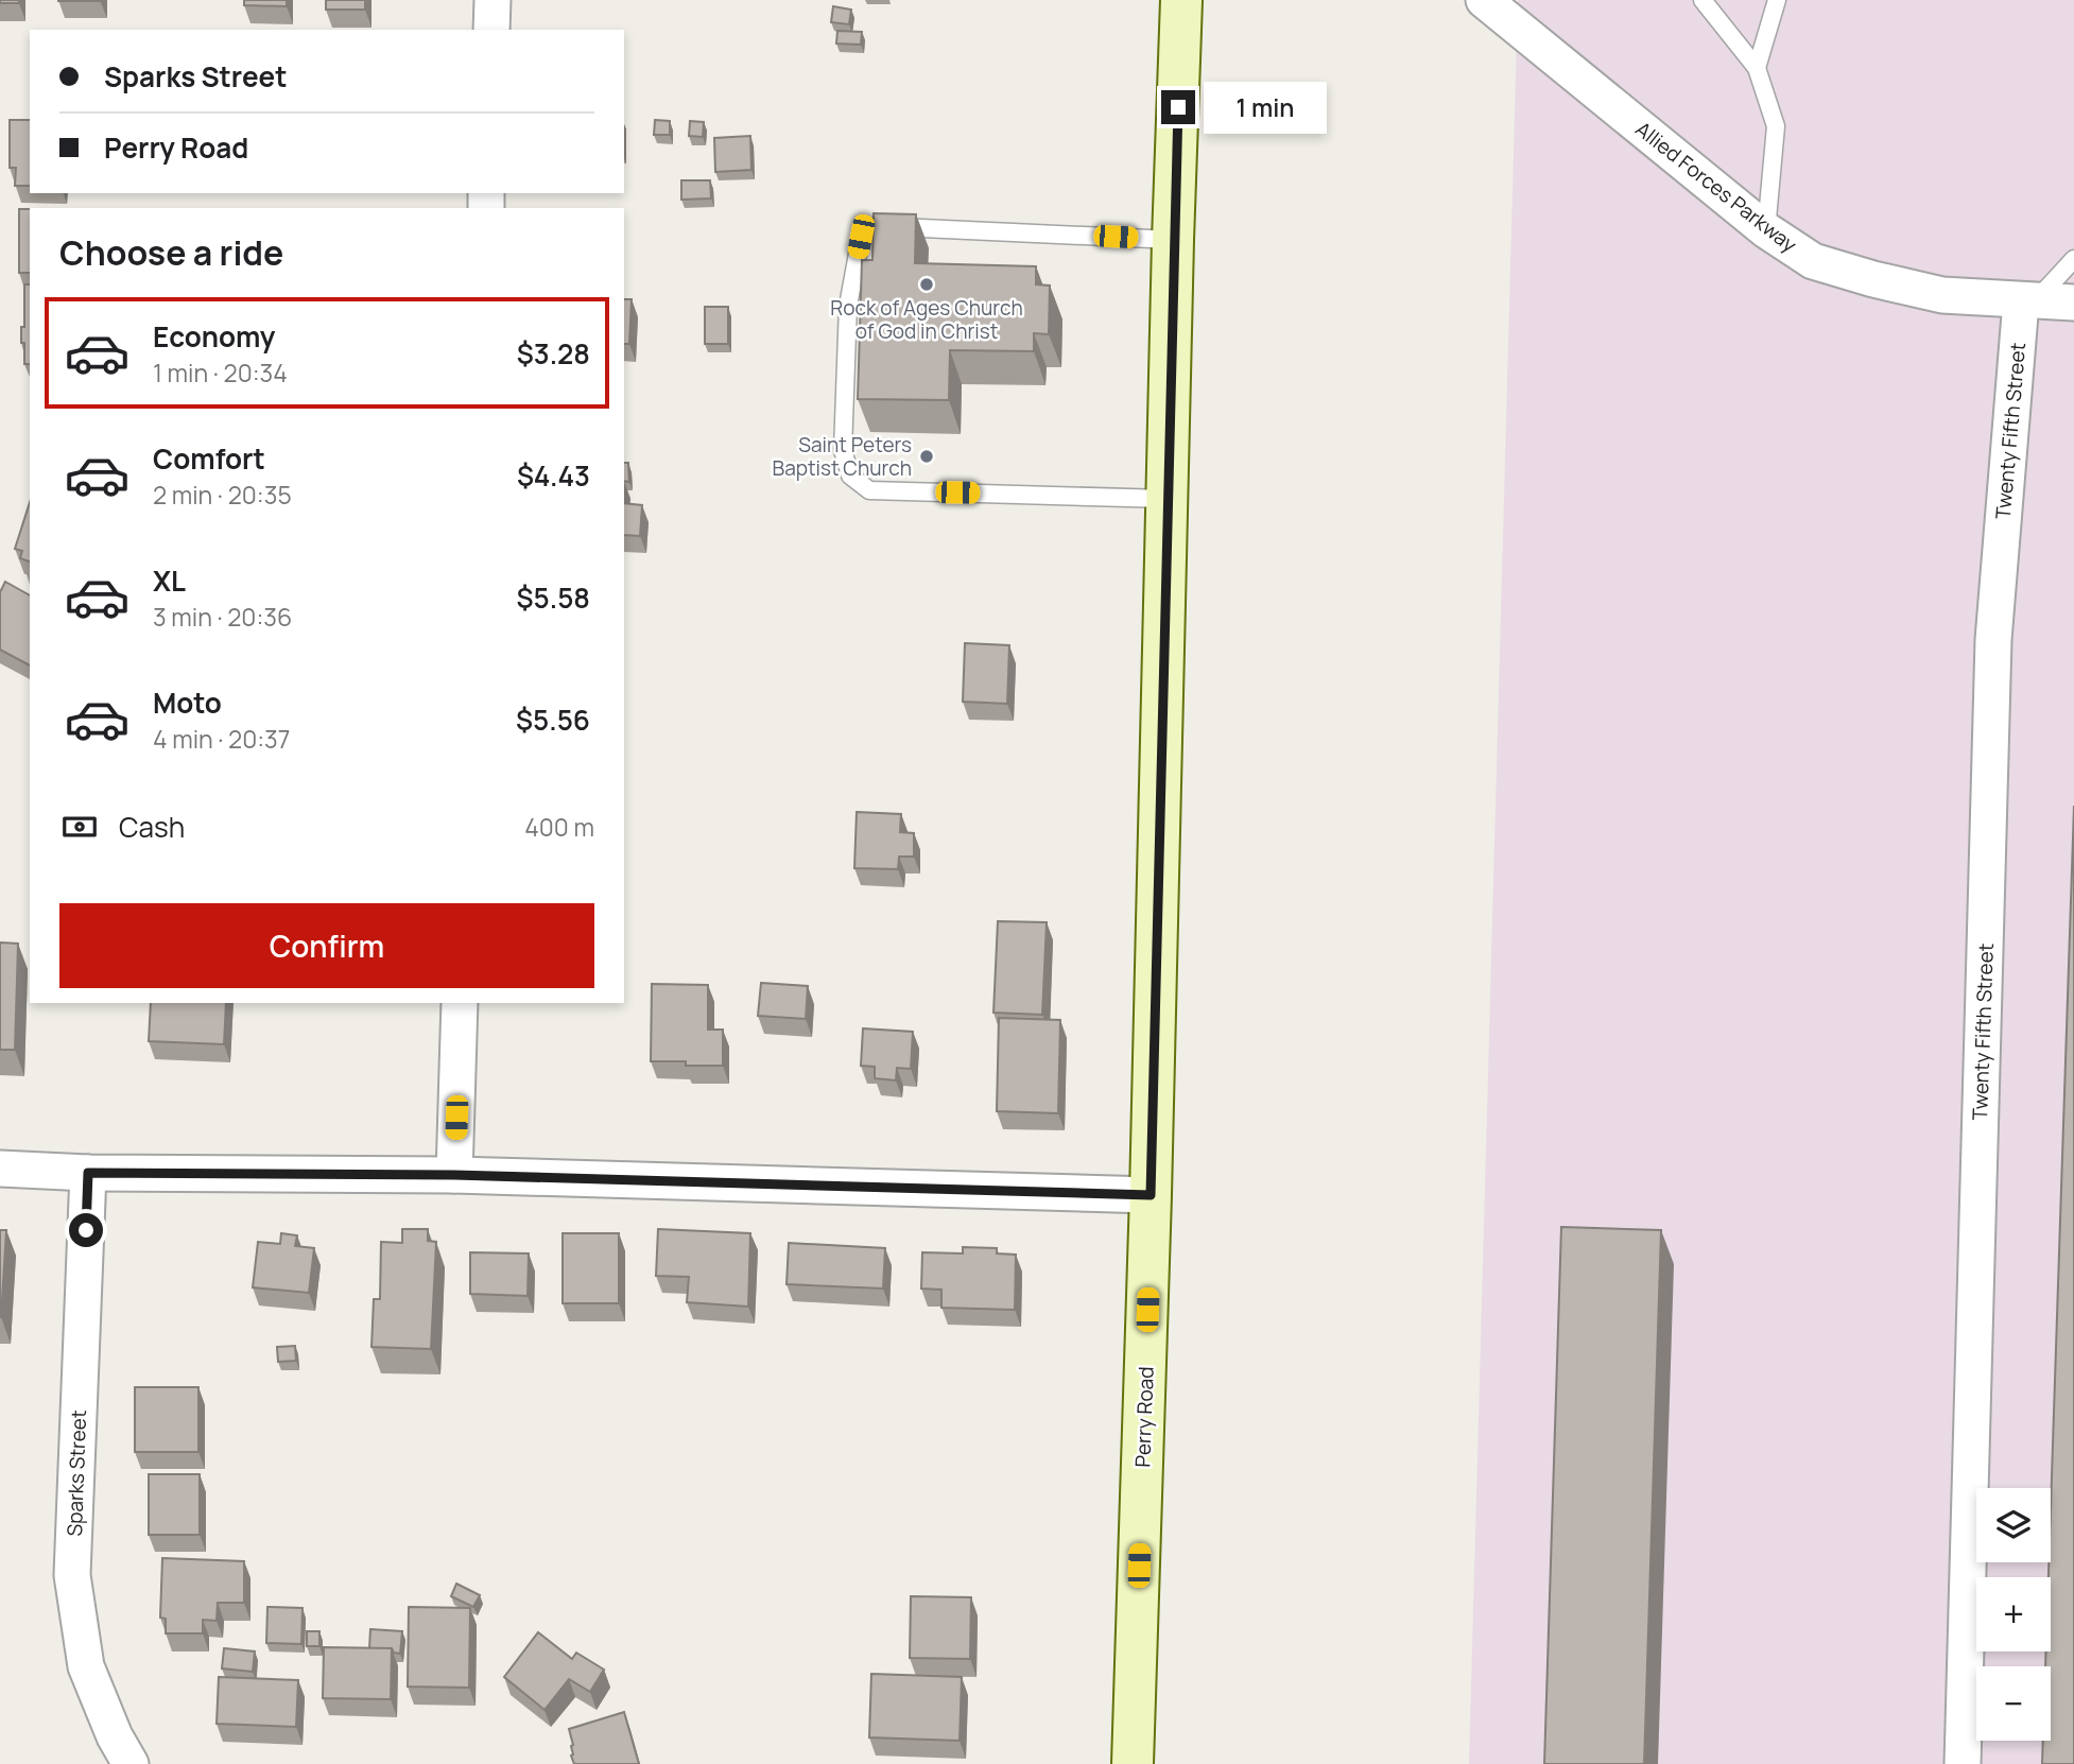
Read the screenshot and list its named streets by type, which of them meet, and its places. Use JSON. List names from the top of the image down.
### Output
{
  "streets": {
    "street": [
      "Allied Forces Parkway",
      "Twenty Fifth Street",
      "Perry Road",
      "Sparks Street"
    ]
  },
  "crossings": [
    ["Allied Forces Parkway", "Twenty Fifth Street"]
  ],
  "places": ["Rock of Ages Church of God in Christ", "Saint Peters Baptist Church"],
  "page": {
    "banner": ["Sparks Street", "Perry Road"],
    "bubble": "1 min",
    "heading": "Choose a ride",
    "list": [
      {
        "name": "Economy",
        "note": "1 min · 20:34",
        "value": "$3.28"
      },
      {
        "name": "Comfort",
        "note": "2 min · 20:35",
        "value": "$4.43"
      },
      {
        "name": "XL",
        "note": "3 min · 20:36",
        "value": "$5.58"
      },
      {
        "name": "Moto",
        "note": "4 min · 20:37",
        "value": "$5.56"
      }
    ],
    "pay": ["Cash", "400 m"],
    "buttons": "Confirm",
    "map_buttons": ["+", "−"]
  }
}
